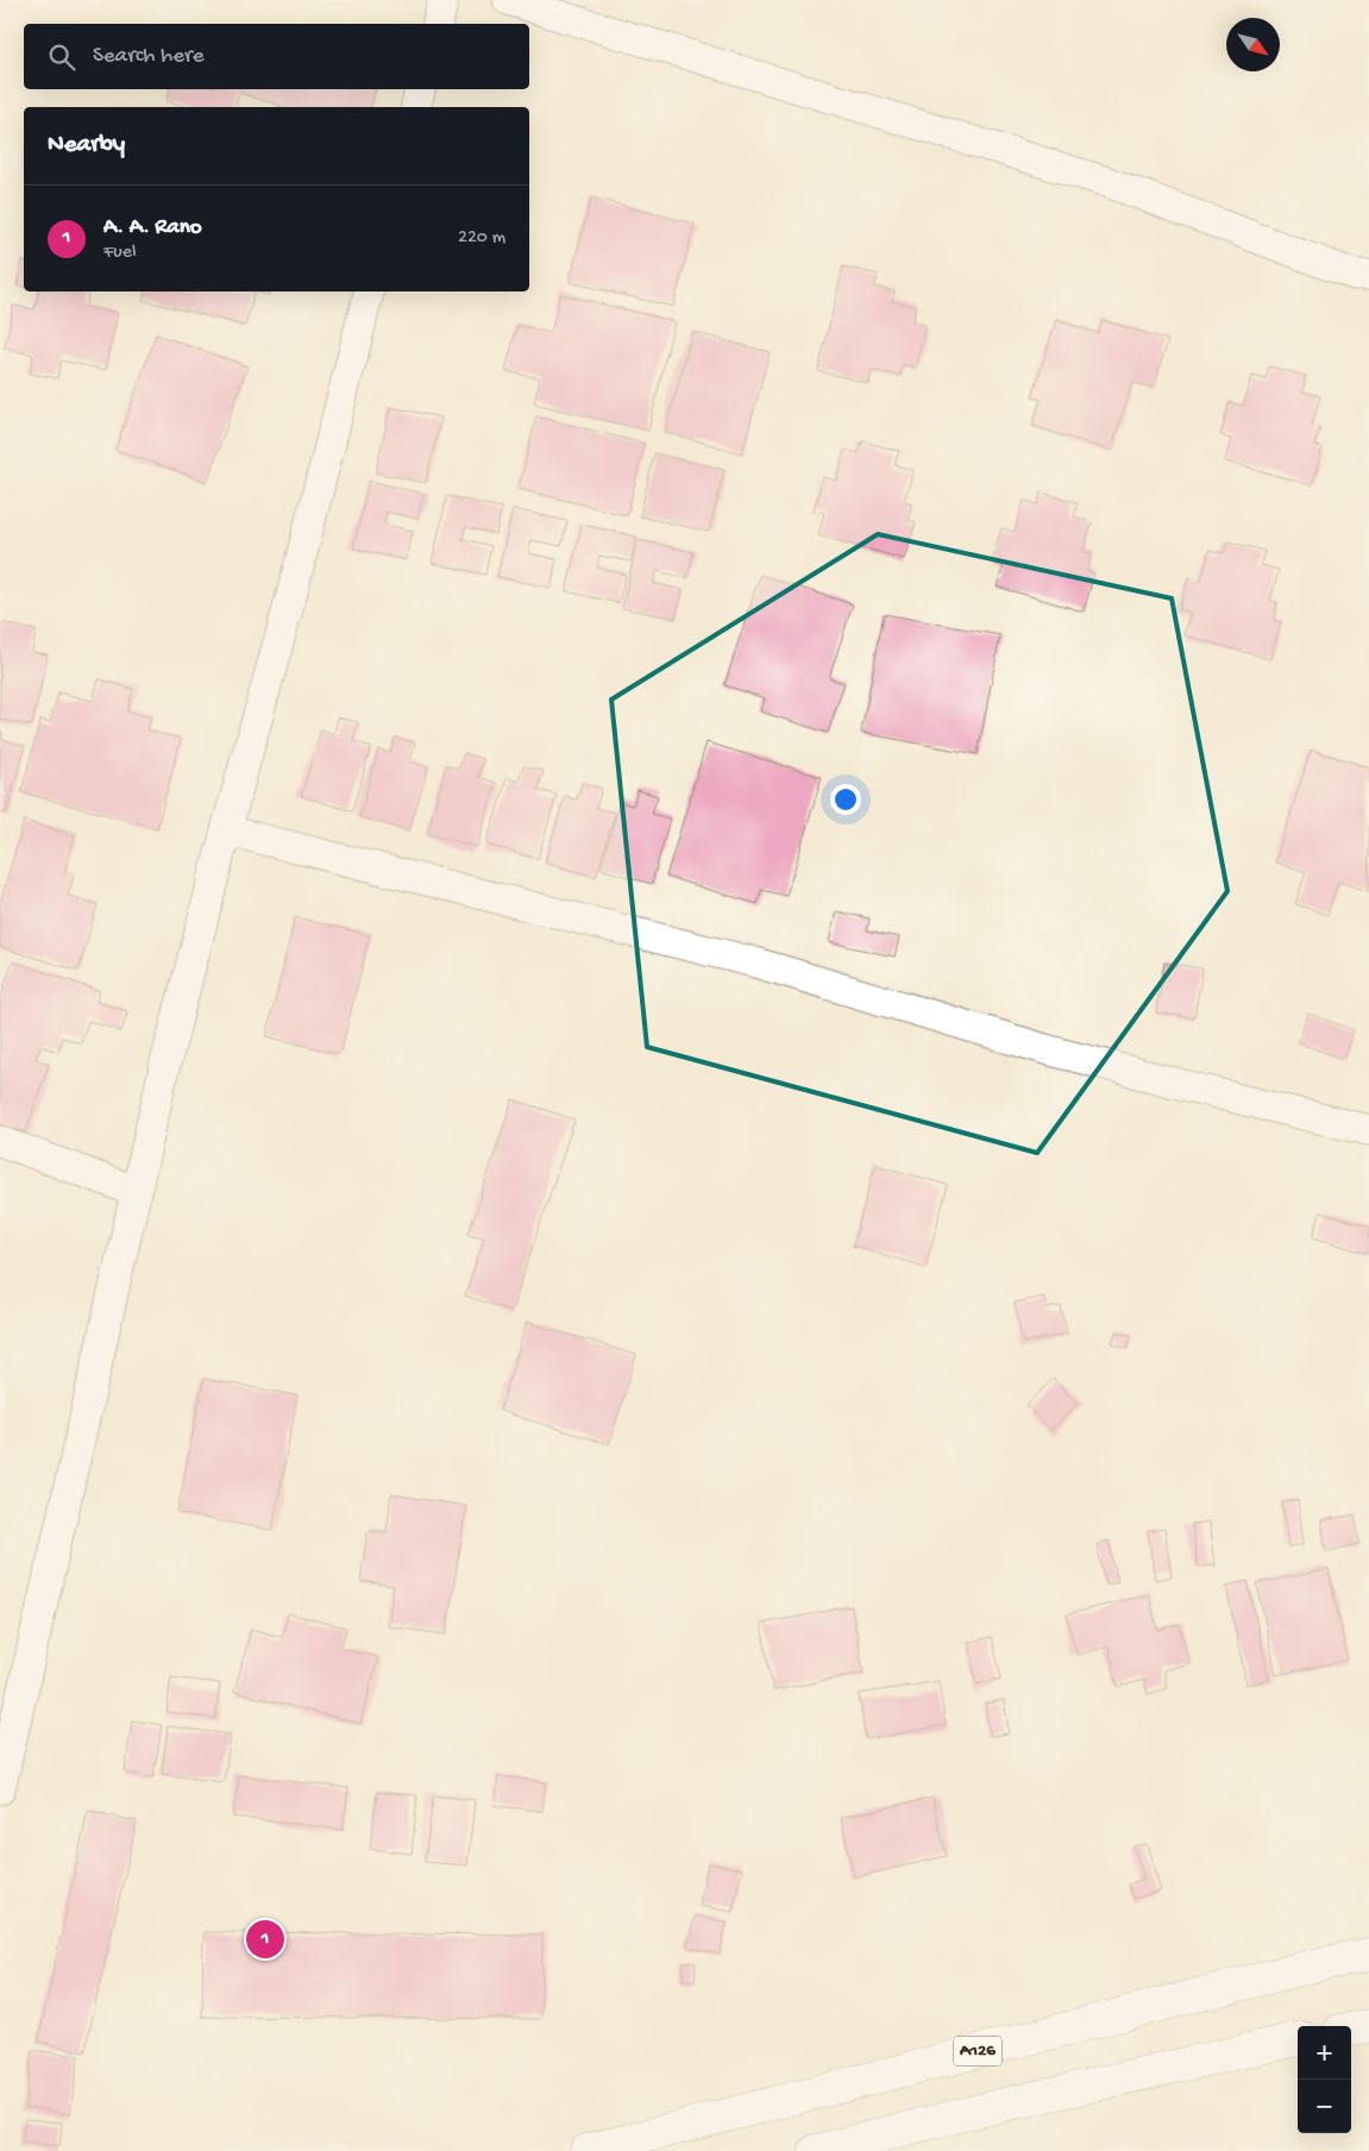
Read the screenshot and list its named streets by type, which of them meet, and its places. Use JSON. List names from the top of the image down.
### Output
{
  "streets": {
    "highway": ["A126"]
  },
  "north": "bottom right",
  "page": {
    "search": "Search here",
    "heading": "Nearby",
    "list": [
      {
        "mark": "1",
        "name": "A. A. Rano",
        "note": "Fuel",
        "value": "220 m"
      }
    ],
    "pins": "1",
    "map_buttons": ["+", "−"]
  }
}
